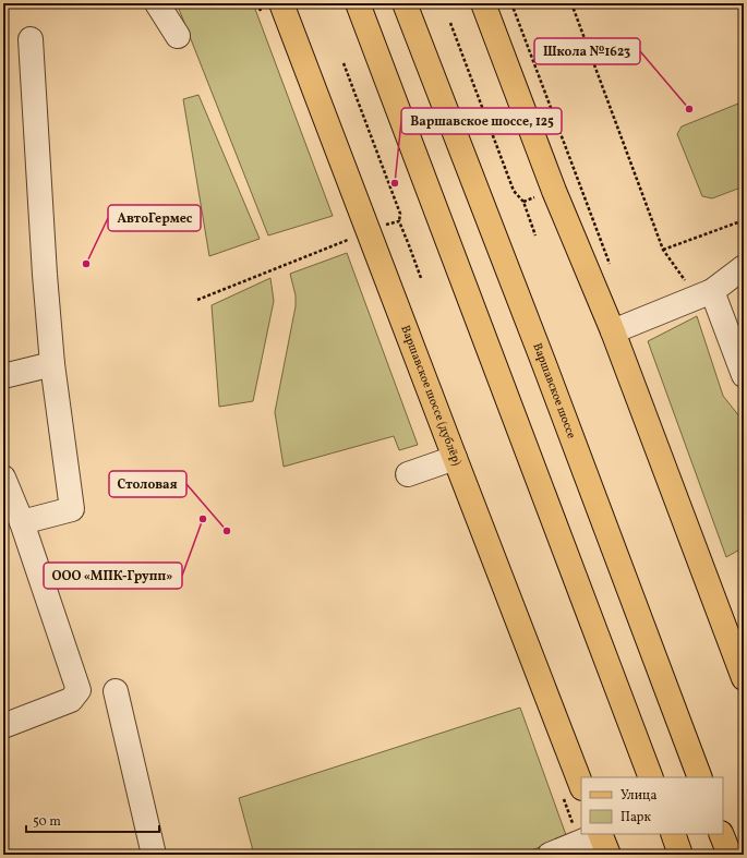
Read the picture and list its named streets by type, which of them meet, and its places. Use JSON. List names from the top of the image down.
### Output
{
  "streets": {
    "main road": ["Варшавское шоссе", "Варшавское шоссе (дублёр)"]
  },
  "places": [
    "Школа №1623",
    "Варшавское шоссе, 125",
    "АвтоГермес",
    "ООО «МПК-Групп»",
    "Столовая"
  ],
  "legend": ["Улица", "Парк"],
  "scale_bar": "50 m"
}
